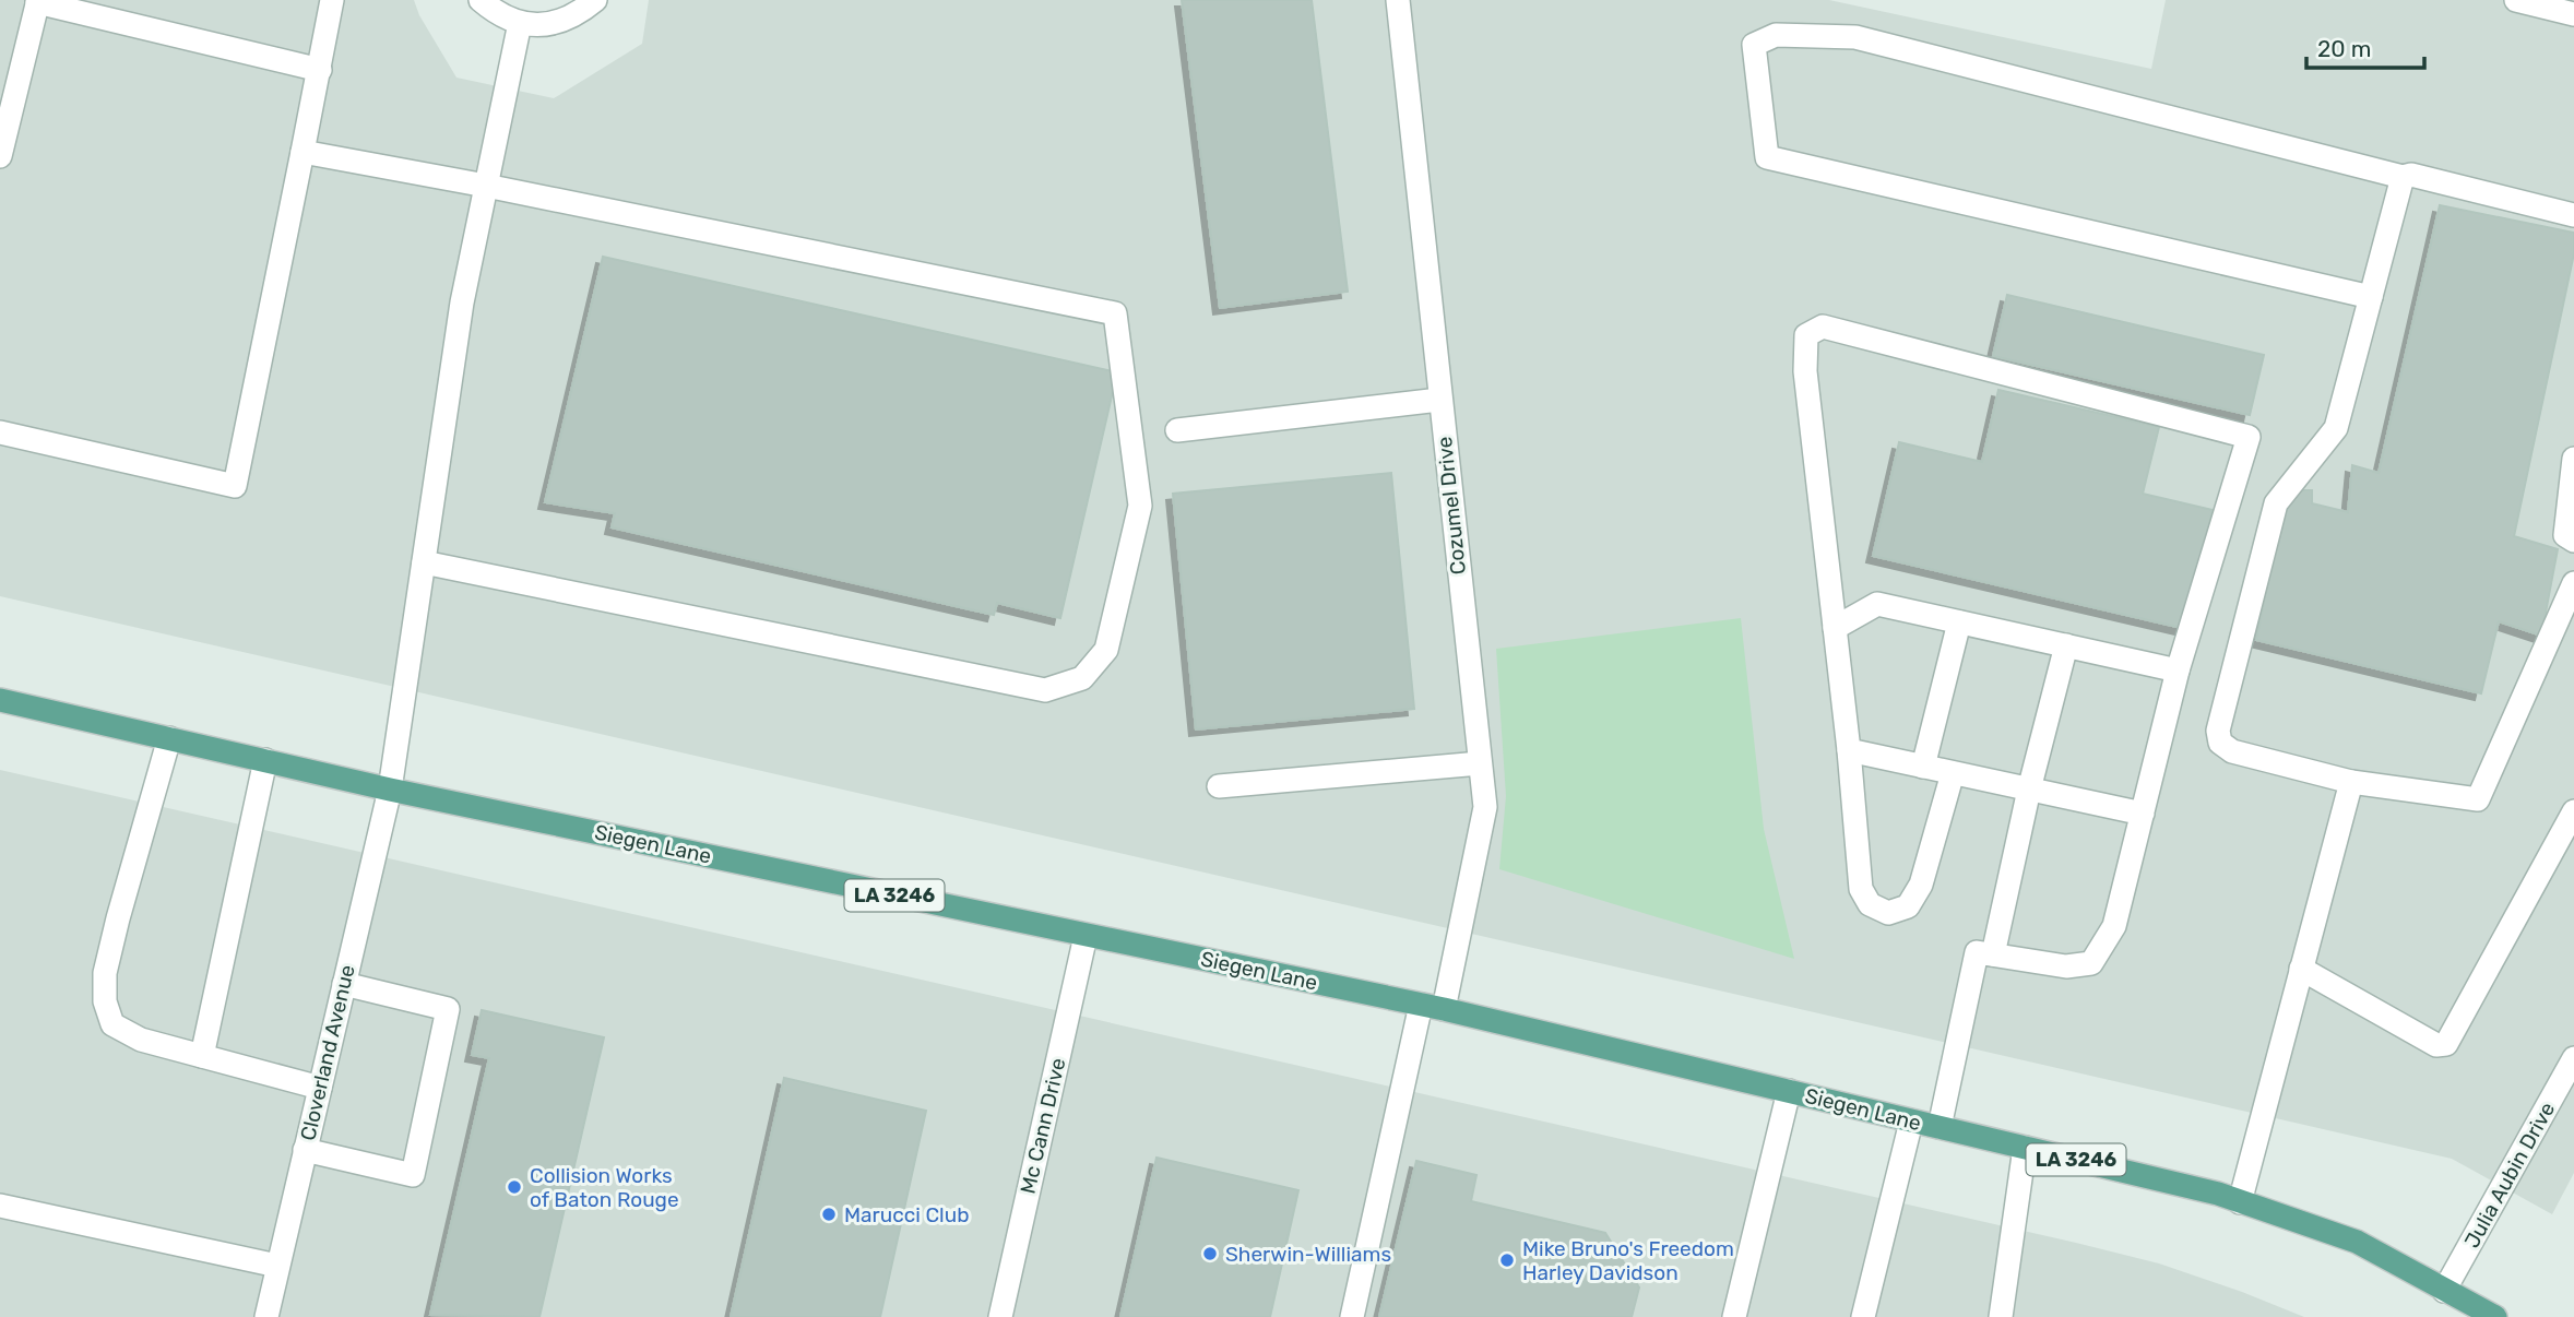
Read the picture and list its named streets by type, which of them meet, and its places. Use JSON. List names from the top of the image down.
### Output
{
  "streets": {
    "main road": ["Siegen Lane", "LA 3246"],
    "street": [
      "Cozumel Drive",
      "Cloverland Avenue",
      "Mc Cann Drive",
      "Julia Aubin Drive"
    ]
  },
  "crossings": [
    ["Cozumel Drive", "Siegen Lane"],
    ["Siegen Lane", "Cloverland Avenue"],
    ["Siegen Lane", "Mc Cann Drive"],
    ["Siegen Lane", "Julia Aubin Drive"]
  ],
  "places": [
    "Collision Works of Baton Rouge",
    "Marucci Club",
    "Sherwin-Williams",
    "Mike Bruno's Freedom Harley Davidson"
  ],
  "scale_bar": "20 m"
}
